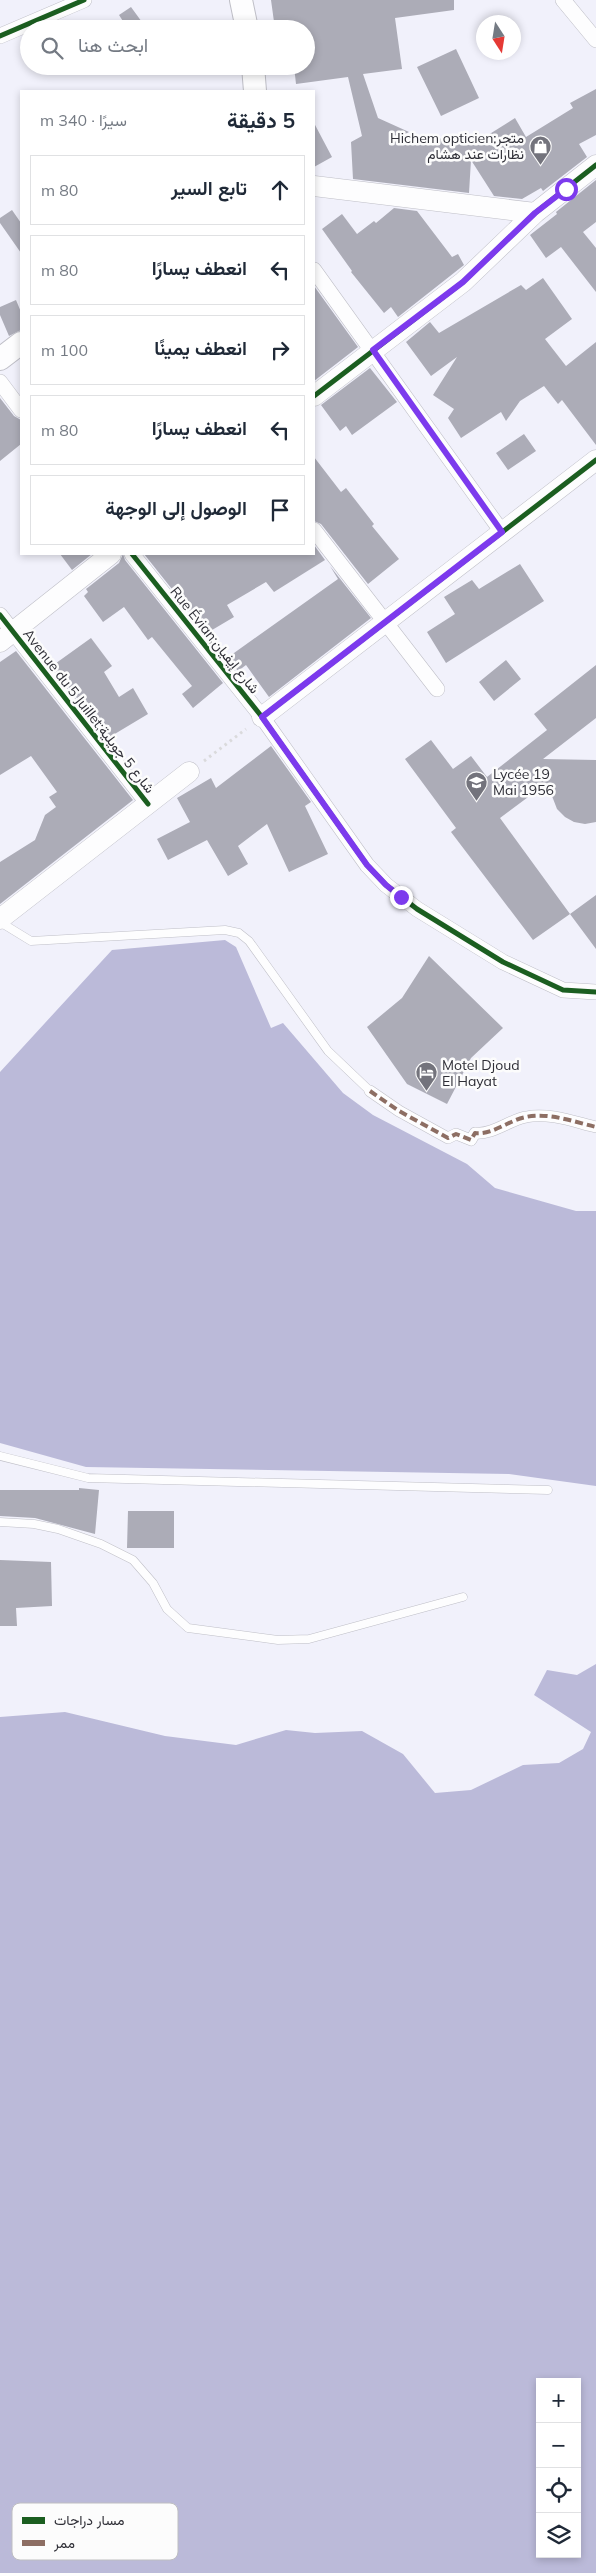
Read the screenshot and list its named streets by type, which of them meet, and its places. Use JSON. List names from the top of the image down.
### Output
{
  "streets": {
    "street": ["Rue Évian;شارع إيفيان", "Avenue du 5 Juillet;شارع 5 جويلية"]
  },
  "places": {
    "shop": ["Hichem opticien;متجر نظارات عند هشام"],
    "school or university": ["Lycée 19 Mai 1956"],
    "hotel": ["Motel Djoud El Hayat"]
  },
  "legend": ["مسار دراجات", "ممر"],
  "north": "bottom",
  "page": {
    "search": "ابحث هنا",
    "heading": ["5 دقيقة", "سيرًا · 340 m"],
    "list": [
      ["تابع السير", "80 m"],
      ["انعطف يسارًا", "80 m"],
      ["انعطف يمينًا", "100 m"],
      ["انعطف يسارًا", "80 m"],
      "الوصول إلى الوجهة"
    ],
    "map_buttons": ["+", "−"]
  }
}
